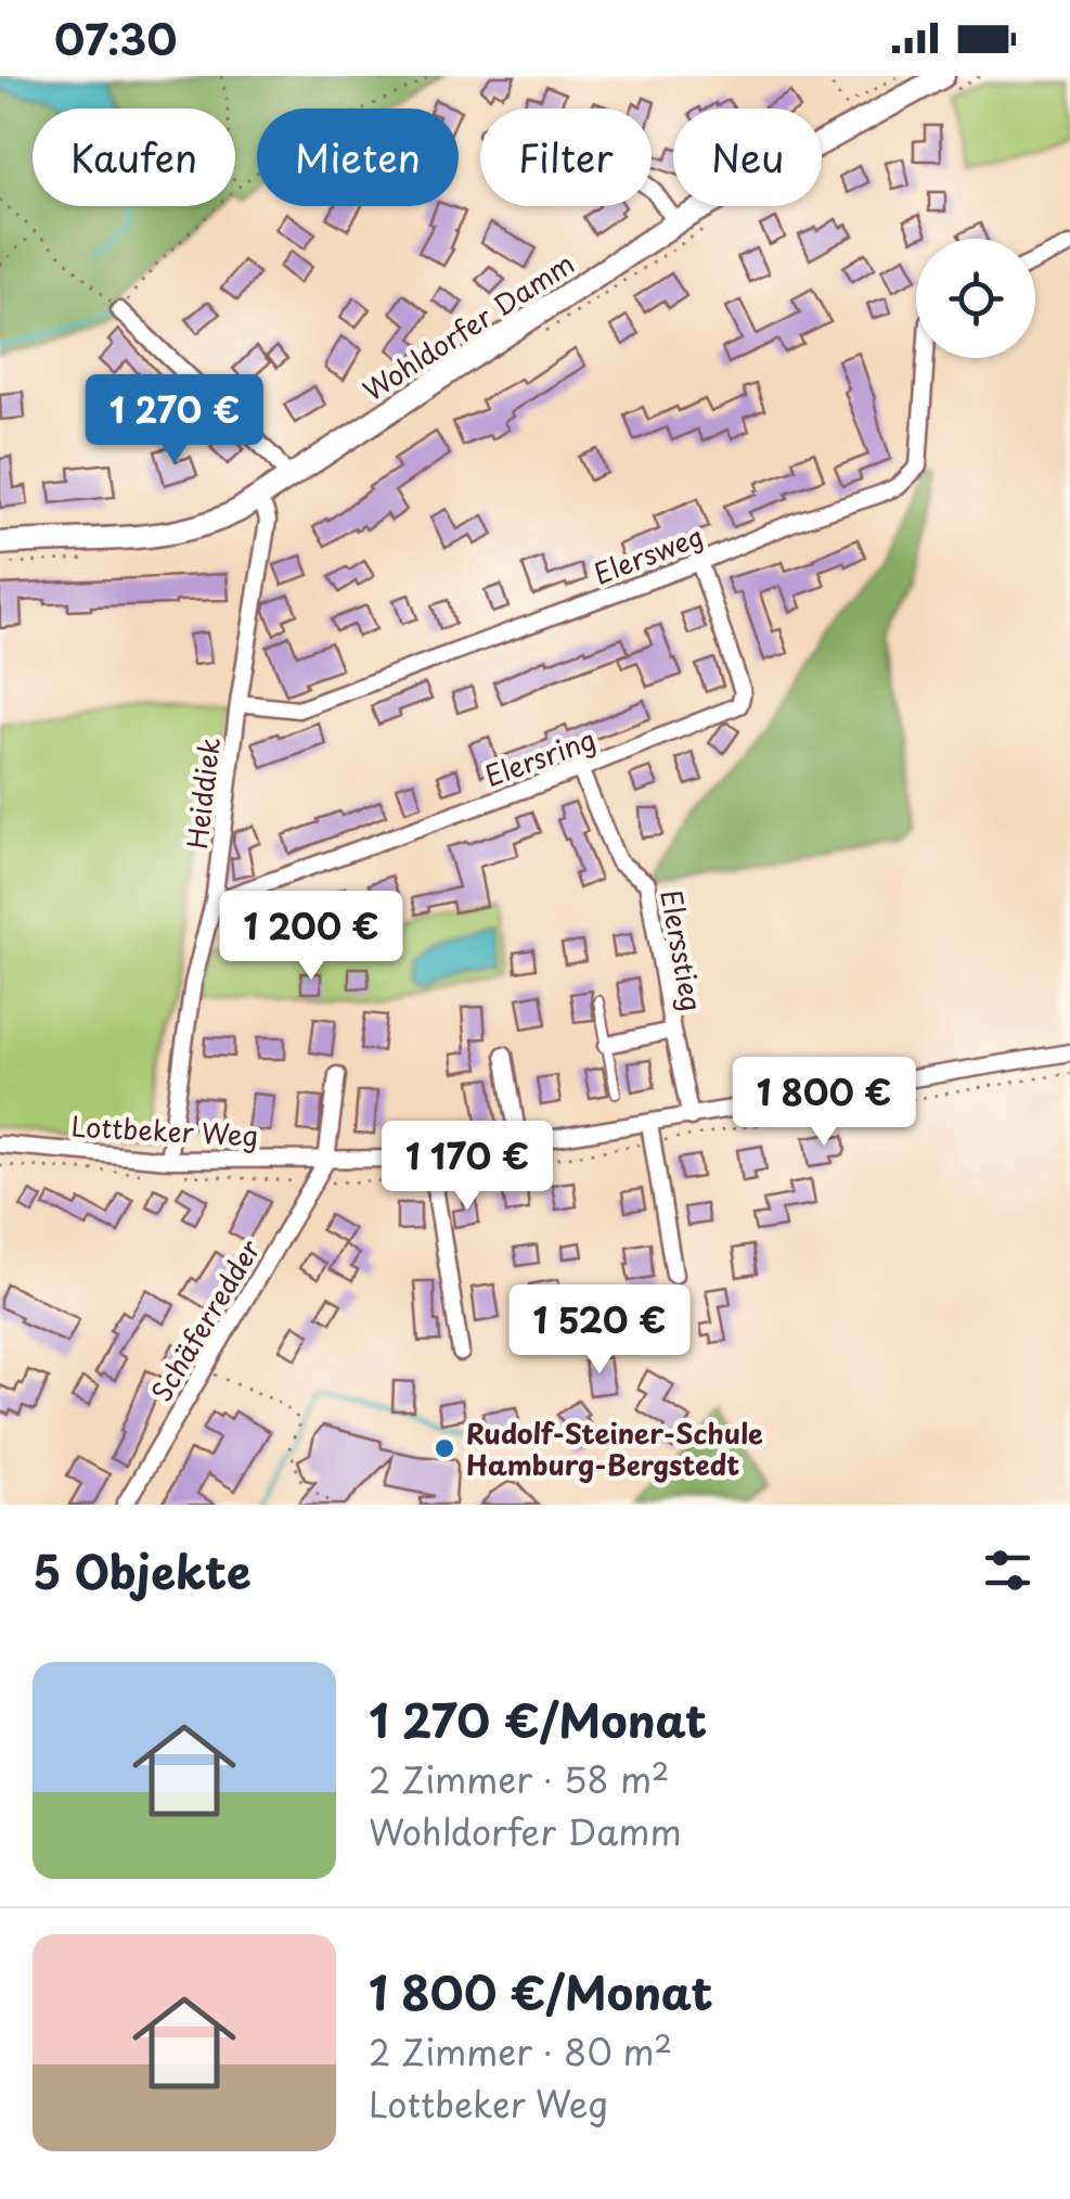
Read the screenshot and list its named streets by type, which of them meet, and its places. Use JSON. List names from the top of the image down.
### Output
{
  "streets": {
    "street": [
      "Wohldorfer Damm",
      "Elersweg",
      "Elersring",
      "Heiddiek",
      "Elersstieg",
      "Lottbeker Weg",
      "Schäferredder"
    ]
  },
  "crossings": [
    ["Wohldorfer Damm", "Heiddiek"],
    ["Elersweg", "Elersring"],
    ["Elersweg", "Heiddiek"],
    ["Elersring", "Heiddiek"],
    ["Elersring", "Elersstieg"],
    ["Heiddiek", "Lottbeker Weg"],
    ["Elersstieg", "Lottbeker Weg"],
    ["Lottbeker Weg", "Schäferredder"]
  ],
  "places": ["Rudolf-Steiner-Schule Hamburg-Bergstedt"],
  "page": {
    "status": "07:30",
    "chip": [
      "Kaufen",
      "Mieten",
      "Filter",
      "Neu"
    ],
    "price": [
      "1 270 €",
      "1 200 €",
      "1 800 €",
      "1 170 €",
      "1 520 €"
    ],
    "heading": "5 Objekte",
    "list": [
      {
        "name": "1 270 €/Monat",
        "note": "2 Zimmer · 58 m² · Wohldorfer Damm"
      },
      {
        "name": "1 800 €/Monat",
        "note": "2 Zimmer · 80 m² · Lottbeker Weg"
      }
    ]
  }
}
